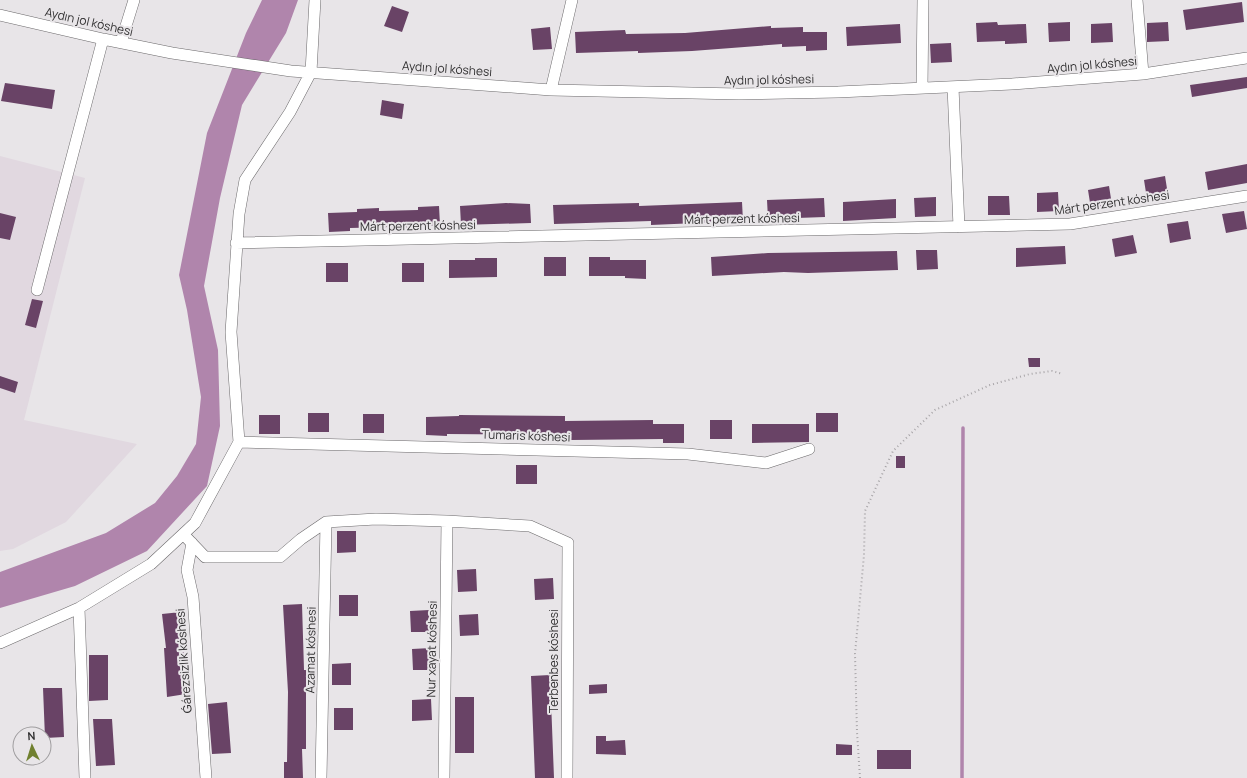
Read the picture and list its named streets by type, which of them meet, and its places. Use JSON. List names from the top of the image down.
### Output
{
  "streets": {
    "street": [
      "Aydın jol kóshesi",
      "Márt perzent kóshesi",
      "Tumaris kóshesi",
      "Nur xayat kóshesi",
      "Azamat kóshesi",
      "Ǵárezsizlik kóshesi",
      "Terbenbes kóshesi"
    ]
  },
  "crossings": [
    ["Nur xayat kóshesi", "Terbenbes kóshesi"]
  ],
  "north": "top"
}
